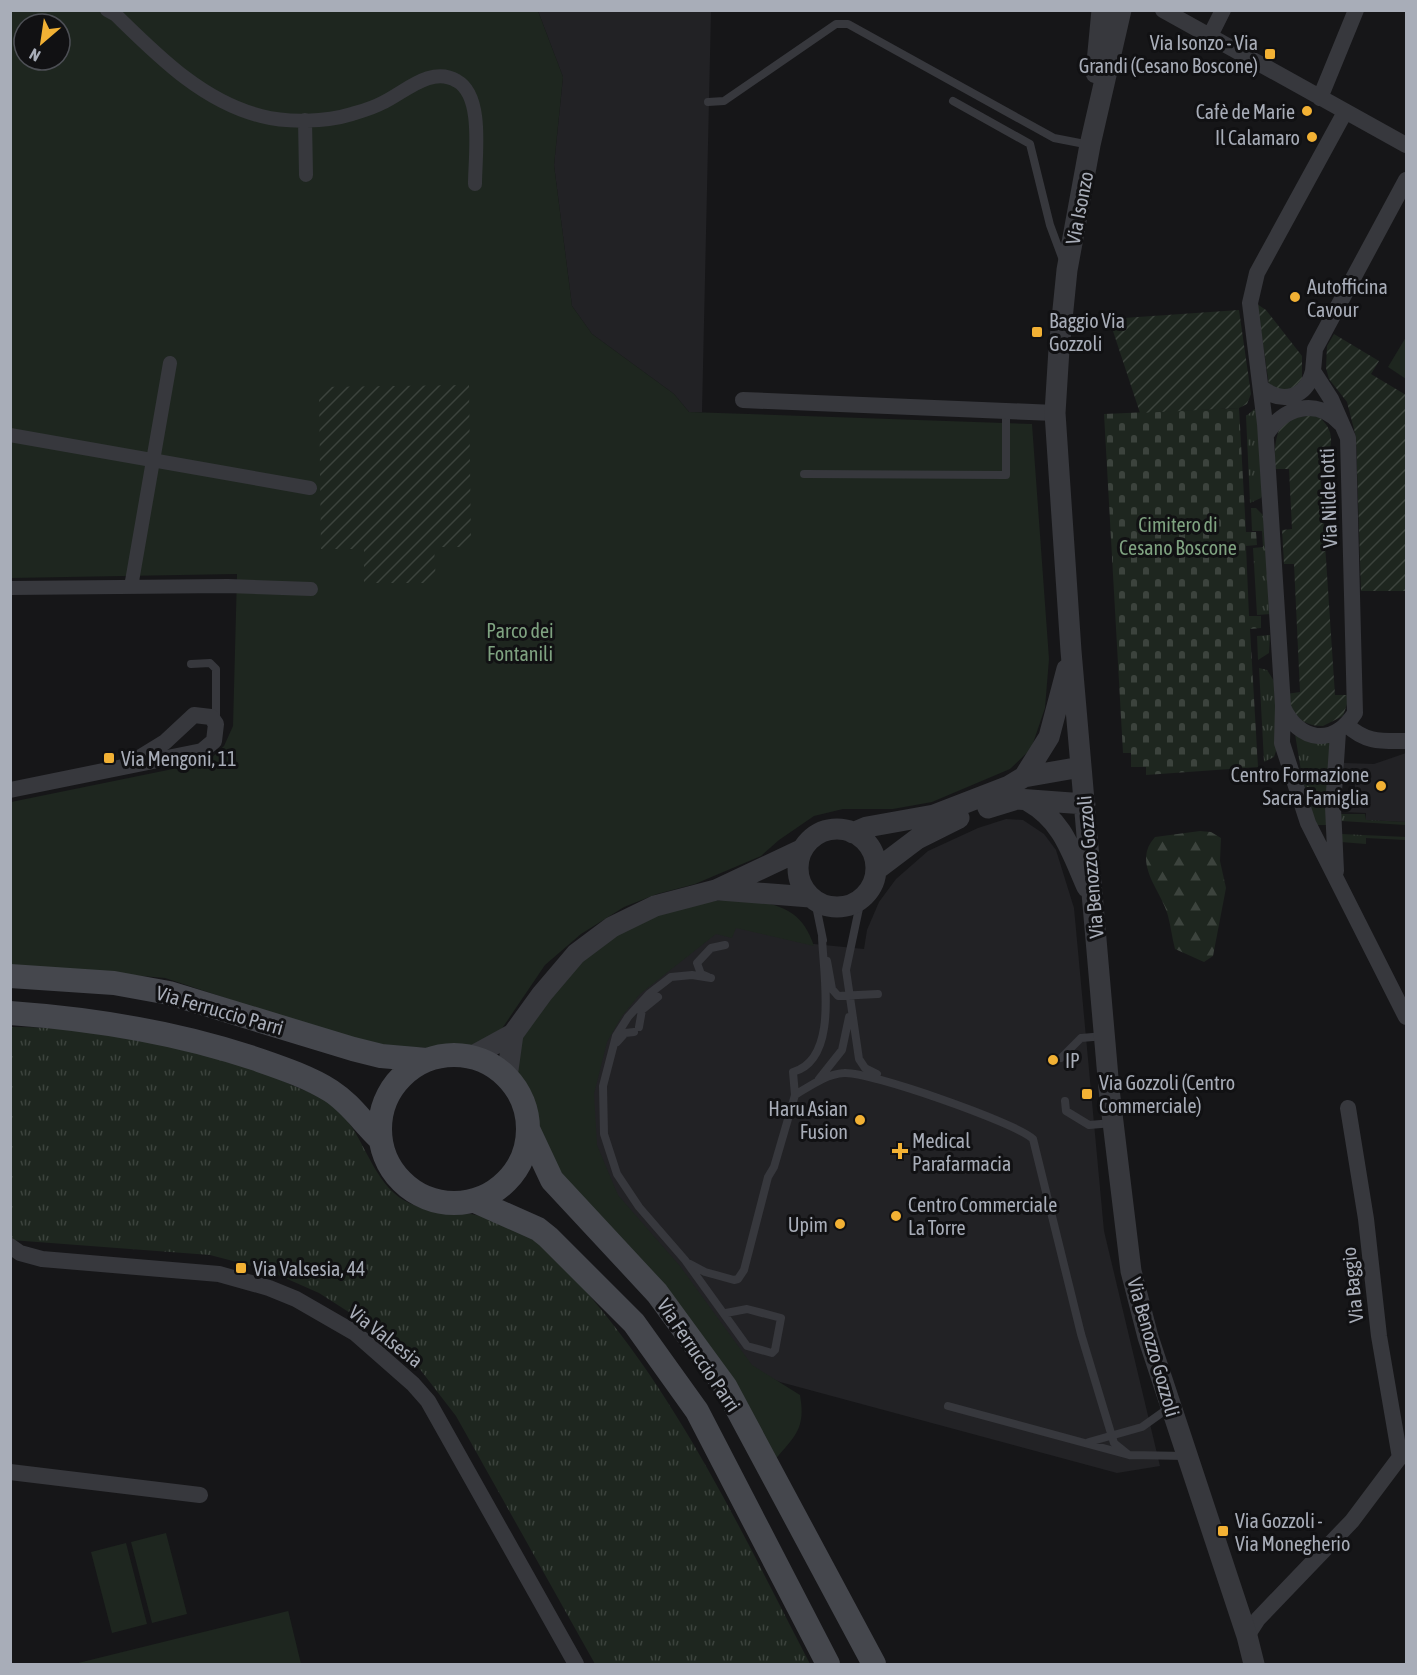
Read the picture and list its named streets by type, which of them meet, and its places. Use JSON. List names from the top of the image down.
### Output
{
  "streets": {
    "main road": ["Via Ferruccio Parri"],
    "street": [
      "Via Isonzo",
      "Via Nilde Iotti",
      "Via Benozzo Gozzoli",
      "Via Baggio",
      "Via Valsesia"
    ]
  },
  "crossings": [
    ["Via Isonzo", "Via Benozzo Gozzoli"]
  ],
  "parks": ["Cimitero di Cesano Boscone", "Parco dei Fontanili"],
  "places": {
    "transit": [
      "Via Isonzo - Via Grandi (Cesano Boscone)",
      "Baggio Via Gozzoli",
      "Via Mengoni, 11",
      "Via Gozzoli (Centro Commerciale)",
      "Via Valsesia, 44",
      "Via Gozzoli - Via Monegherio"
    ],
    "other": [
      "Cafè de Marie",
      "Il Calamaro",
      "Autofficina Cavour",
      "Centro Formazione Sacra Famiglia",
      "IP",
      "Haru Asian Fusion",
      "Centro Commerciale La Torre",
      "Upim"
    ],
    "health": ["Medical Parafarmacia"]
  },
  "north": "bottom left"
}
